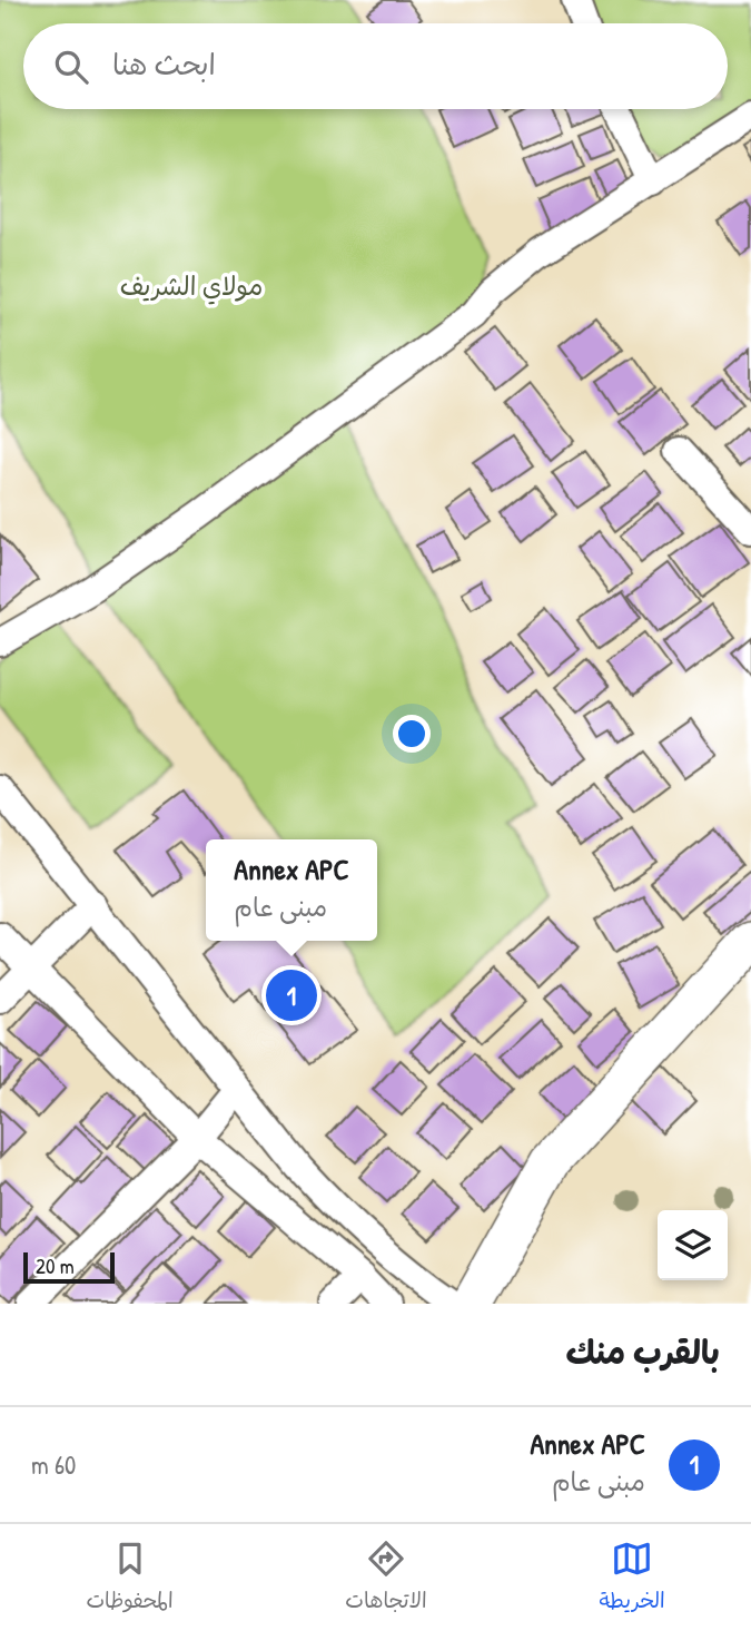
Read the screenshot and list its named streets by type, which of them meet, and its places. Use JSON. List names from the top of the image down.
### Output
{
  "parks": ["مولاي الشريف"],
  "scale_bar": "20 m",
  "page": {
    "search": "ابحث هنا",
    "popup": ["Annex APC", "مبنى عام"],
    "pins": "1",
    "scale": "20 m",
    "heading": "بالقرب منك",
    "list": [
      {
        "mark": "1",
        "name": "Annex APC",
        "note": "مبنى عام",
        "value": "60 m"
      }
    ],
    "nav": ["الخريطة", "الاتجاهات", "المحفوظات"]
  }
}
